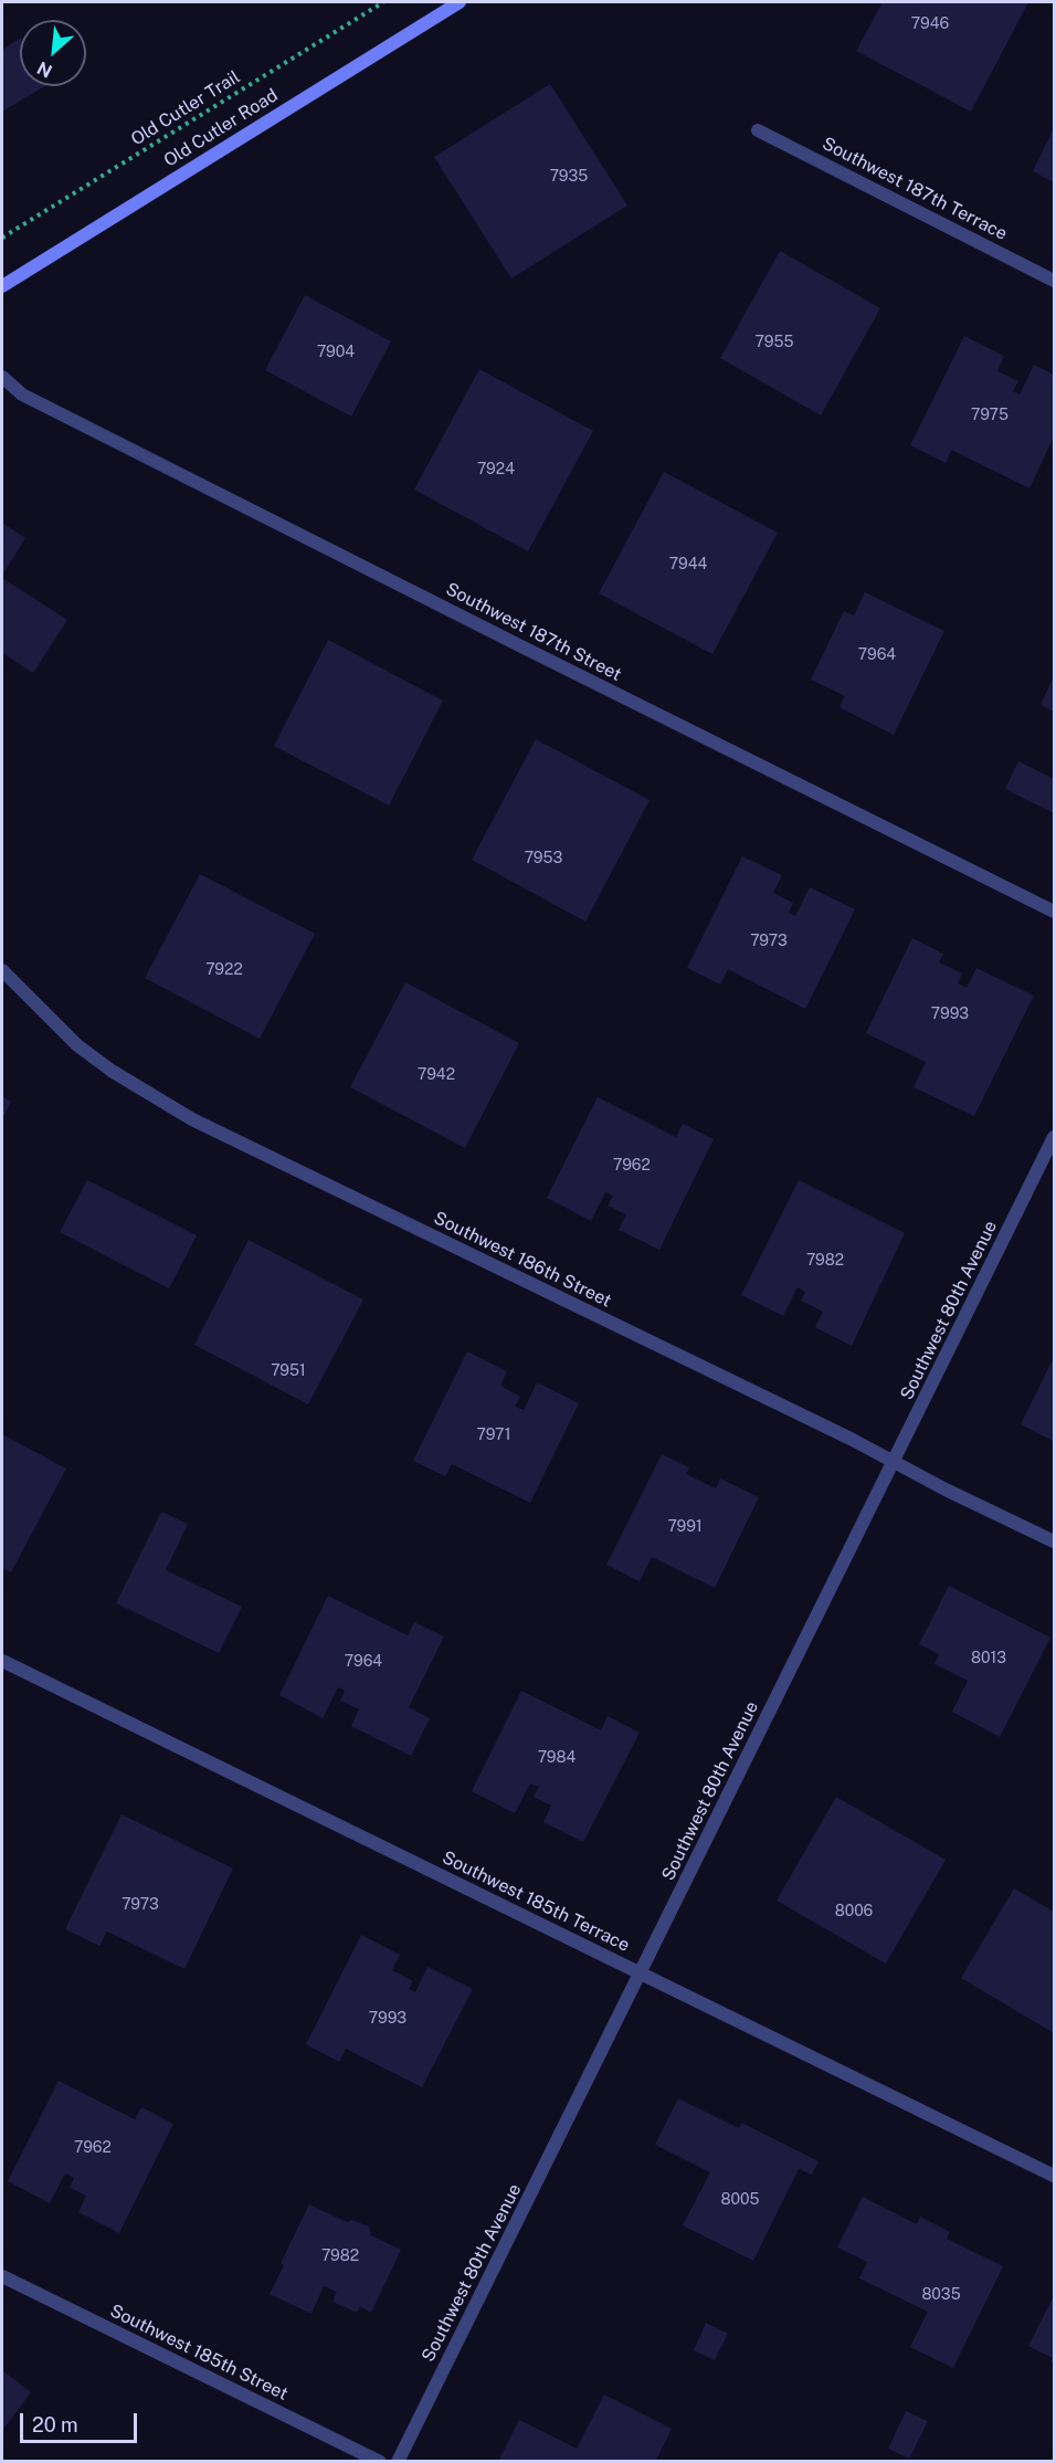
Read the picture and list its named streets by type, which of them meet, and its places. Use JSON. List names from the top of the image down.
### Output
{
  "streets": {
    "main road": ["Old Cutler Road"],
    "street": [
      "Southwest 187th Terrace",
      "Southwest 187th Street",
      "Southwest 186th Street",
      "Southwest 80th Avenue",
      "Southwest 185th Terrace",
      "Southwest 185th Street"
    ],
    "path": ["Old Cutler Trail"]
  },
  "crossings": [
    ["Southwest 186th Street", "Southwest 80th Avenue"],
    ["Southwest 80th Avenue", "Southwest 185th Terrace"]
  ],
  "house_numbers": [
    "7946",
    "7935",
    "7955",
    "7904",
    "7975",
    "7924",
    "7944",
    "7964",
    "7953",
    "7973",
    "7922",
    "7993",
    "7942",
    "7962",
    "7982",
    "7951",
    "7971",
    "7991",
    "8013",
    "7964",
    "7984",
    "7973",
    "8006",
    "7993",
    "7962",
    "8005",
    "7982",
    "8035"
  ],
  "scale_bar": "20 m",
  "north": "bottom left"
}
